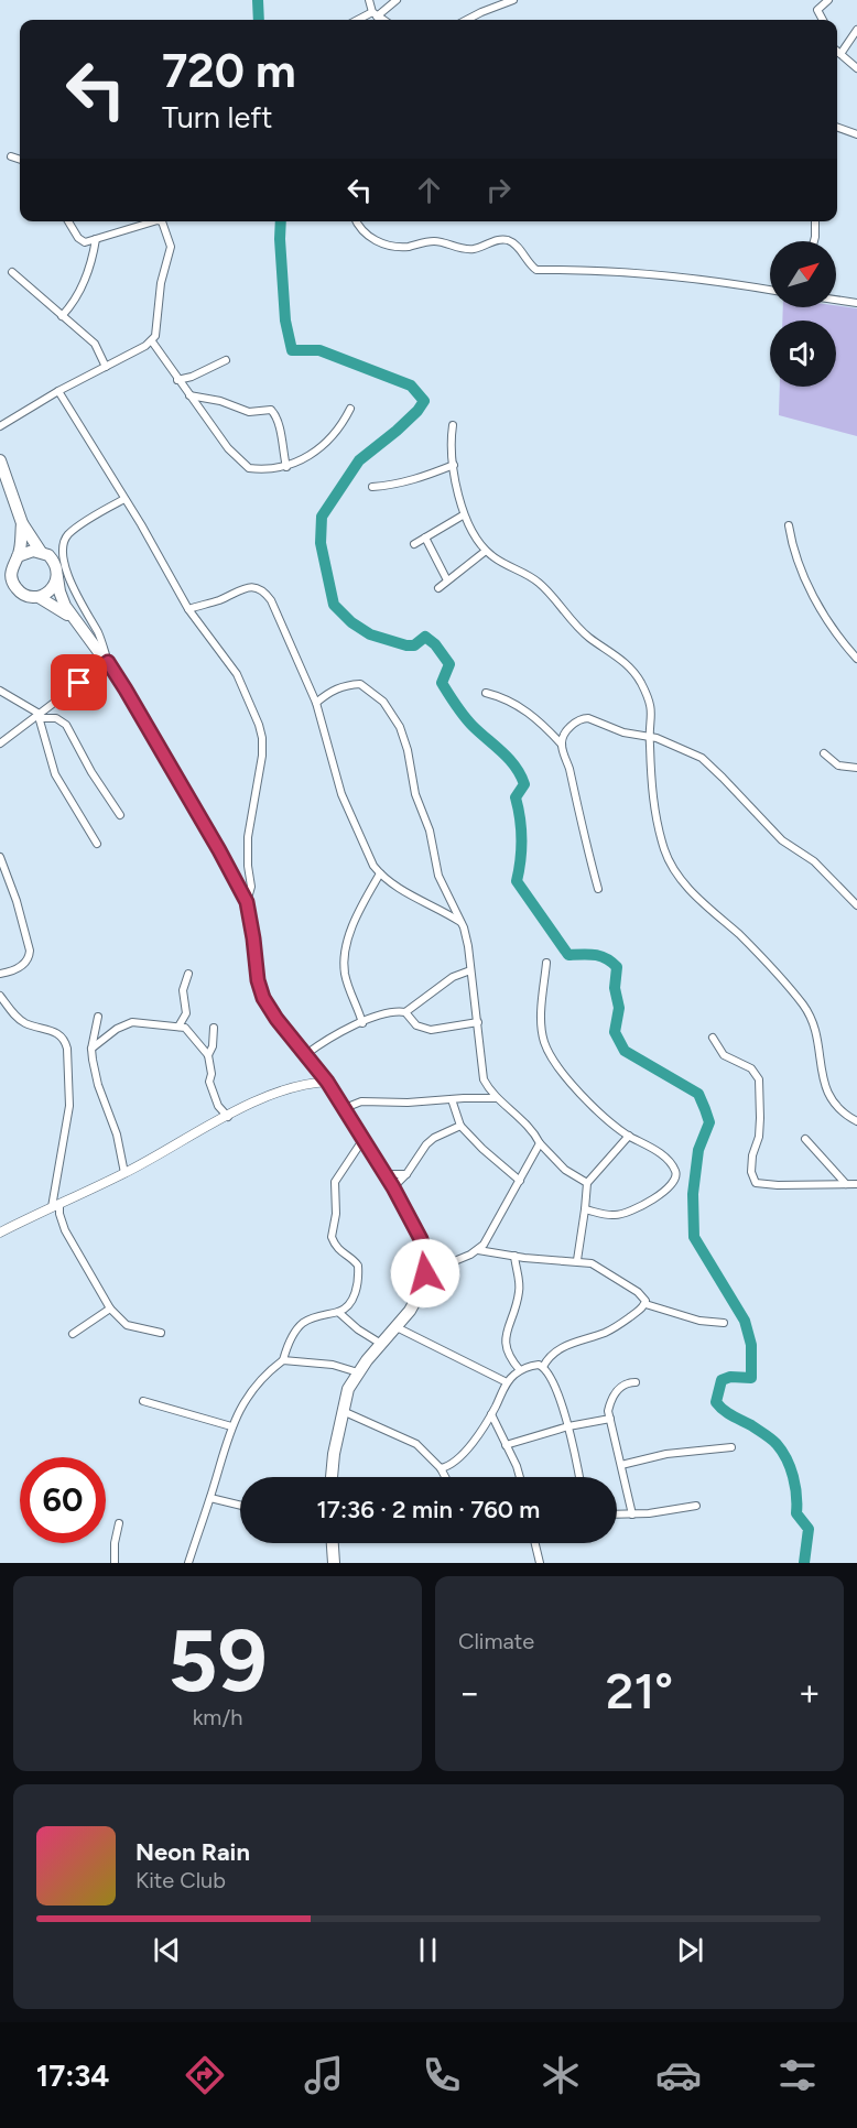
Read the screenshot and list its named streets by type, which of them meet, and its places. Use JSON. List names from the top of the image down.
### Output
{
  "north": "top right",
  "page": {
    "turn": ["720 m", "Turn left"],
    "limit": "60",
    "trip": "17:36 · 2 min · 760 m",
    "tile": [
      ["59", "km/h"],
      "Climate"
    ],
    "heat": ["−", "21°", "+"],
    "song": ["Neon Rain", "Kite Club"],
    "tabs": "17:34"
  }
}
